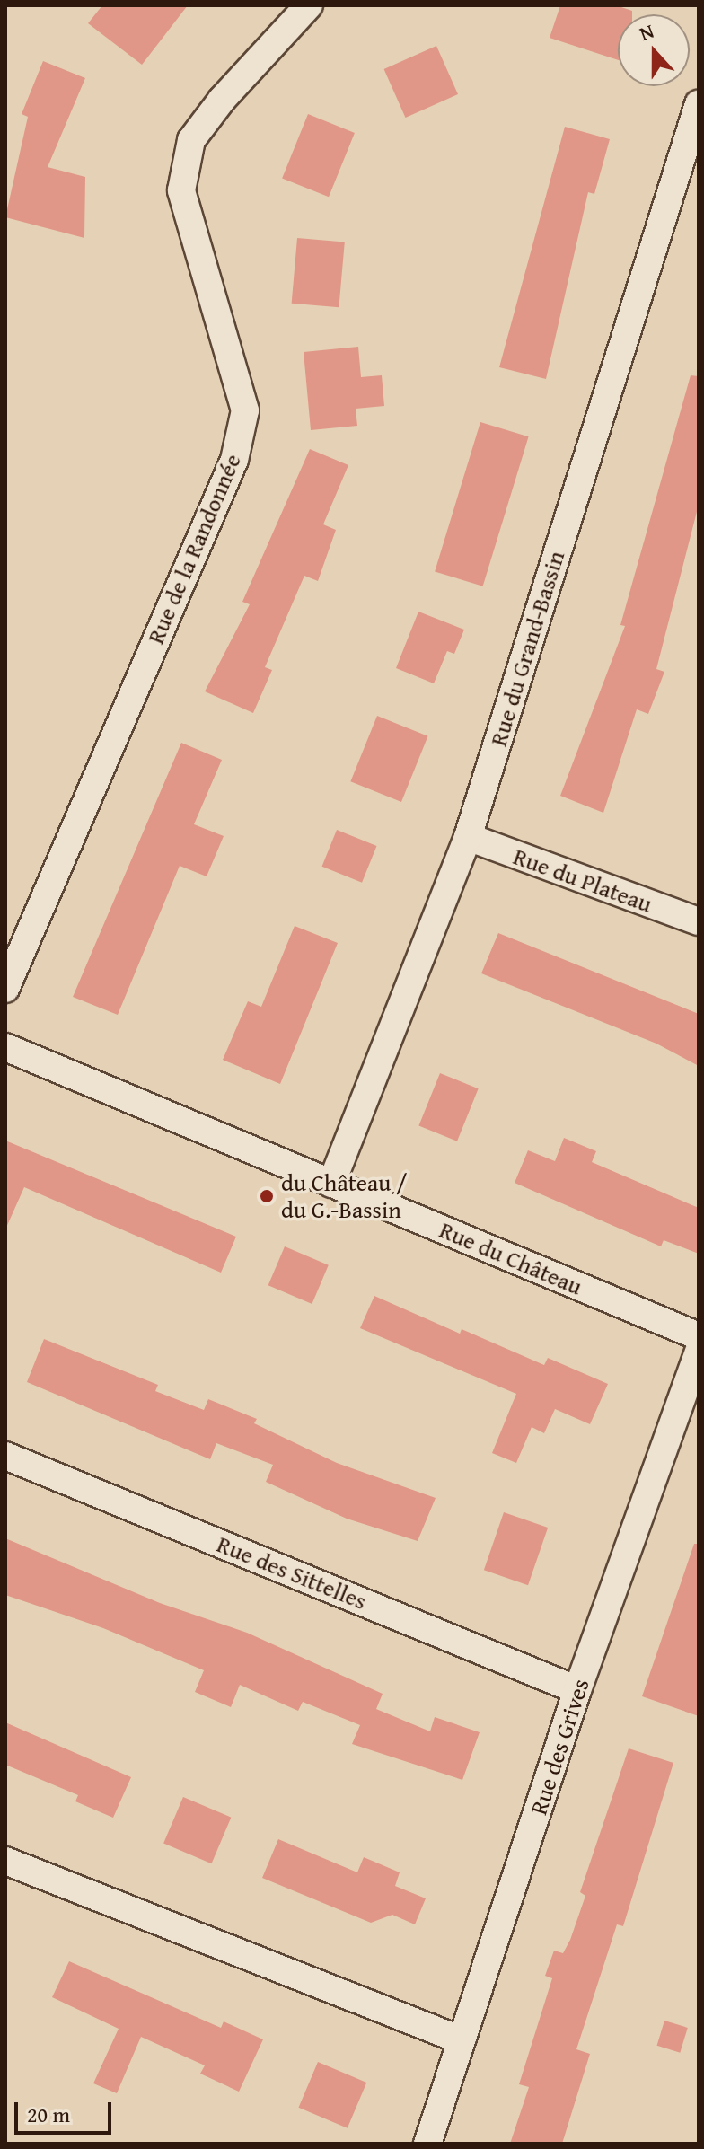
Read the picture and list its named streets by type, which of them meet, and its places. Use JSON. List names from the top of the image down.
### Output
{
  "streets": {
    "street": [
      "Rue de la Randonnée",
      "Rue du Grand-Bassin",
      "Rue du Plateau",
      "Rue du Château",
      "Rue des Sittelles",
      "Rue des Grives"
    ]
  },
  "crossings": [
    ["Rue du Grand-Bassin", "Rue du Plateau"],
    ["Rue du Grand-Bassin", "Rue du Château"],
    ["Rue des Sittelles", "Rue des Grives"]
  ],
  "places": ["du Château / du G.-Bassin"],
  "scale_bar": "20 m",
  "north": "top"
}
